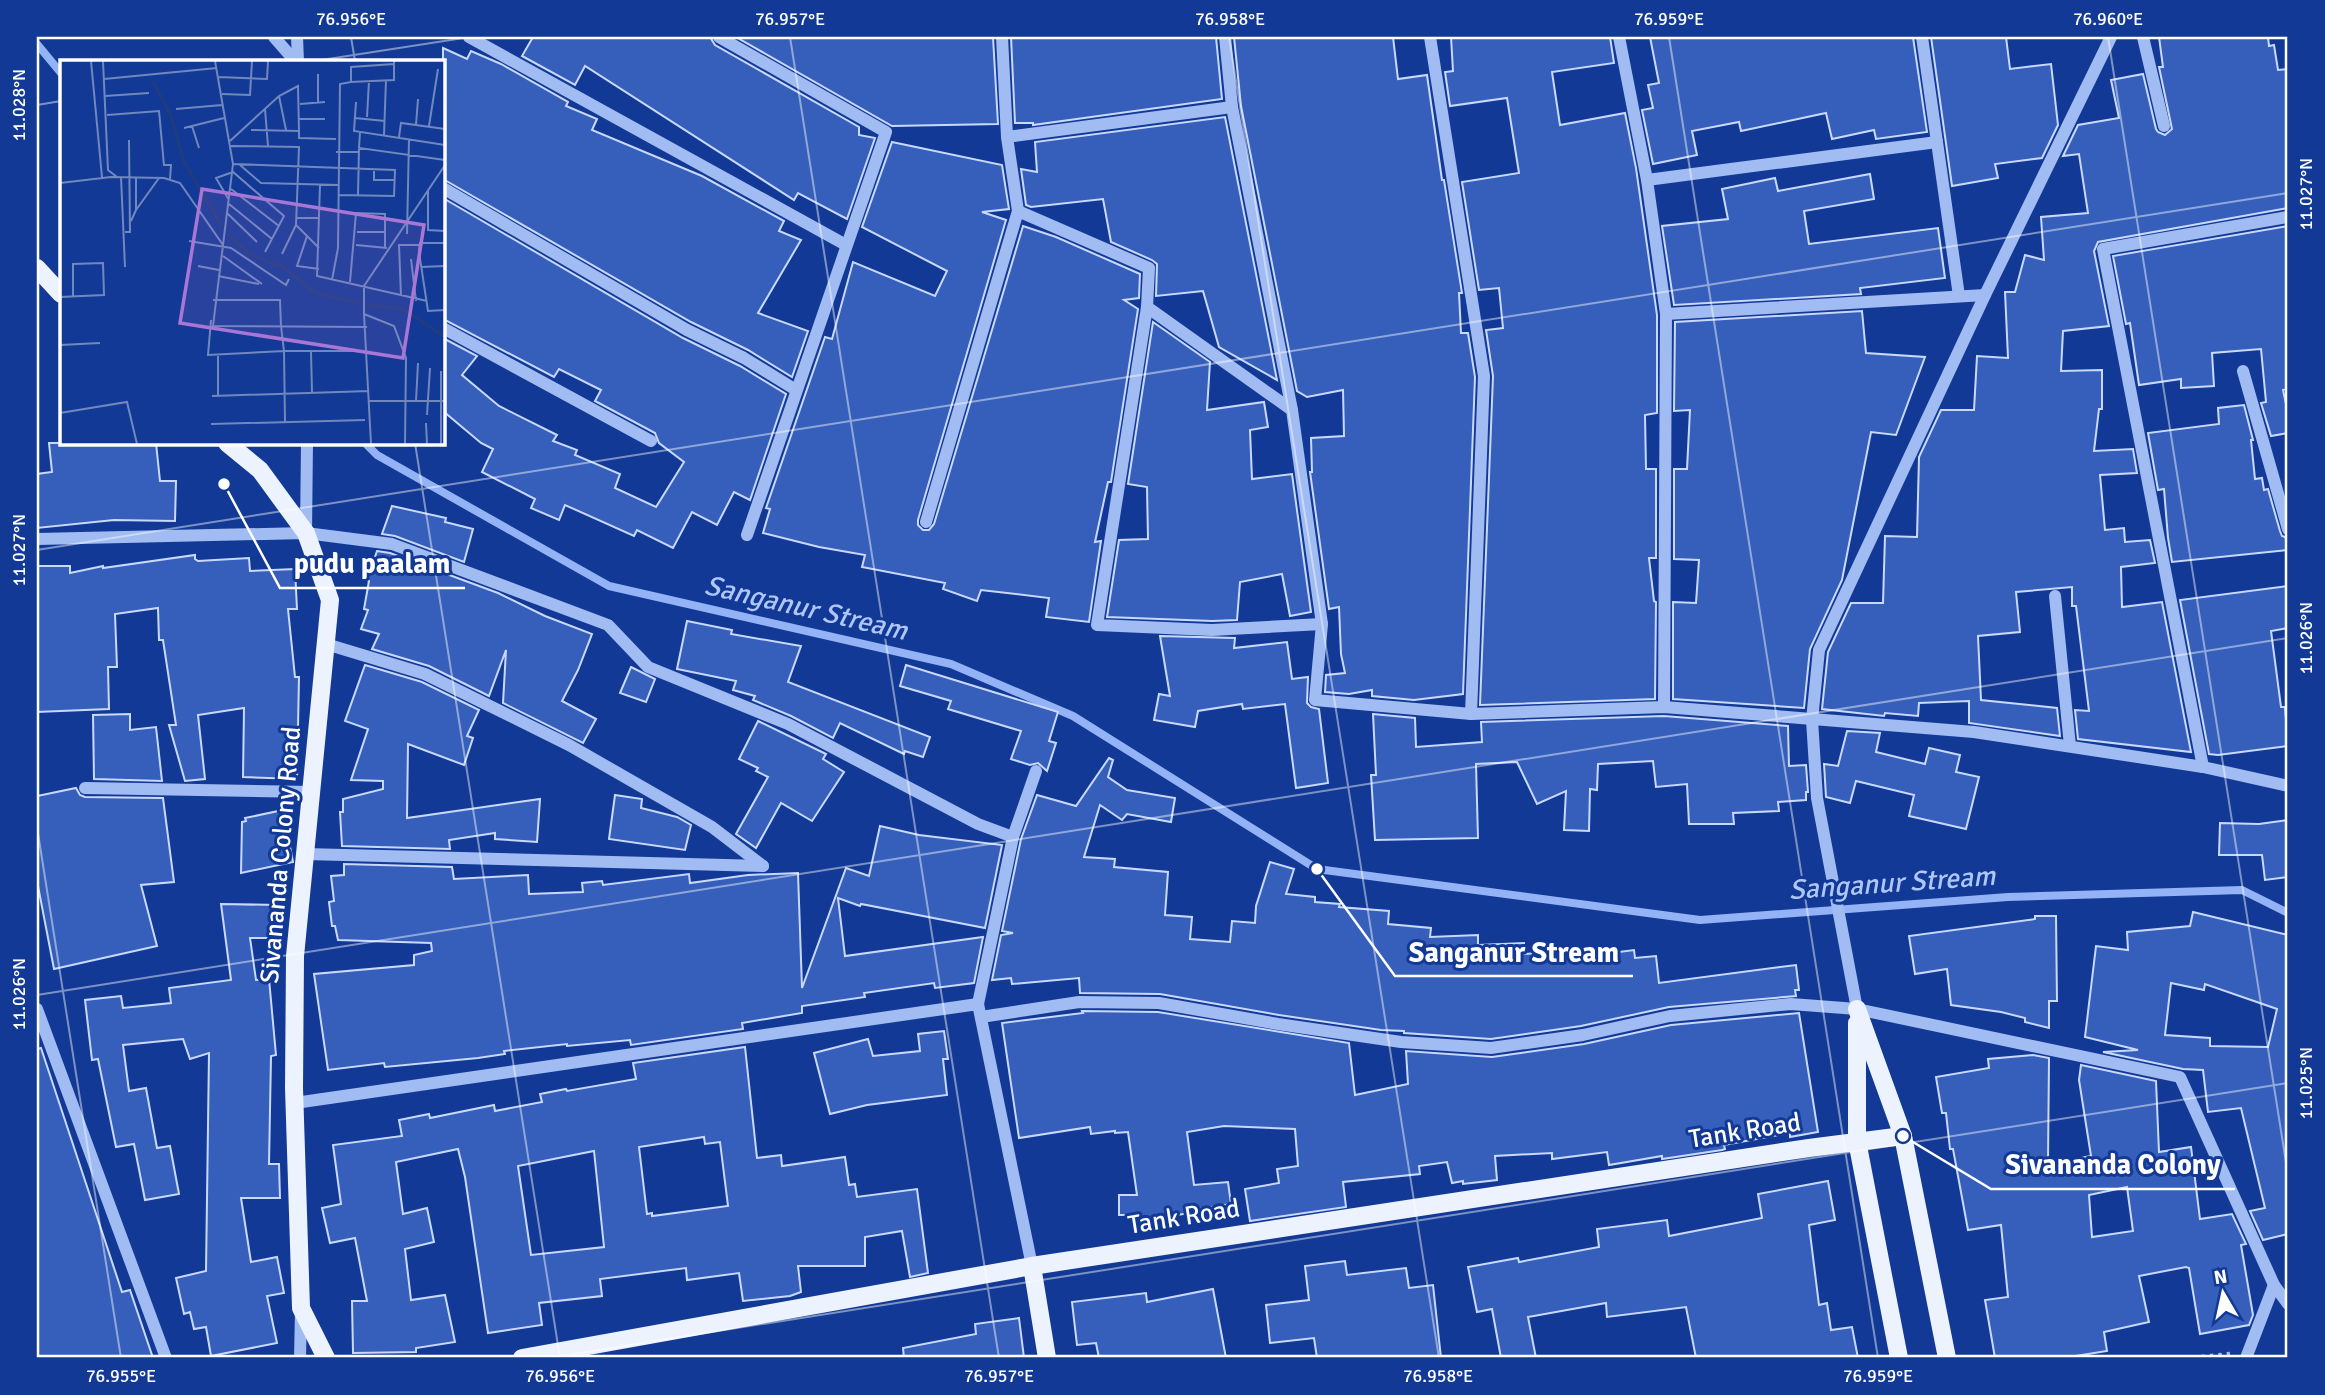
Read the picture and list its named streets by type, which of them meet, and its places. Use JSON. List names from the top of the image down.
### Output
{
  "streets": {
    "main road": ["Sivananda Colony Road", "Tank Road"]
  },
  "water": ["Sanganur Stream"],
  "places": ["pudu paalam", "Sanganur Stream", "Sivananda Colony"],
  "north": "top",
  "coordinates": [
    "76.956°E",
    "76.957°E",
    "76.958°E",
    "76.959°E",
    "76.960°E",
    "11.028°N",
    "11.027°N",
    "11.026°N",
    "11.025°N",
    "76.955°E"
  ]
}
